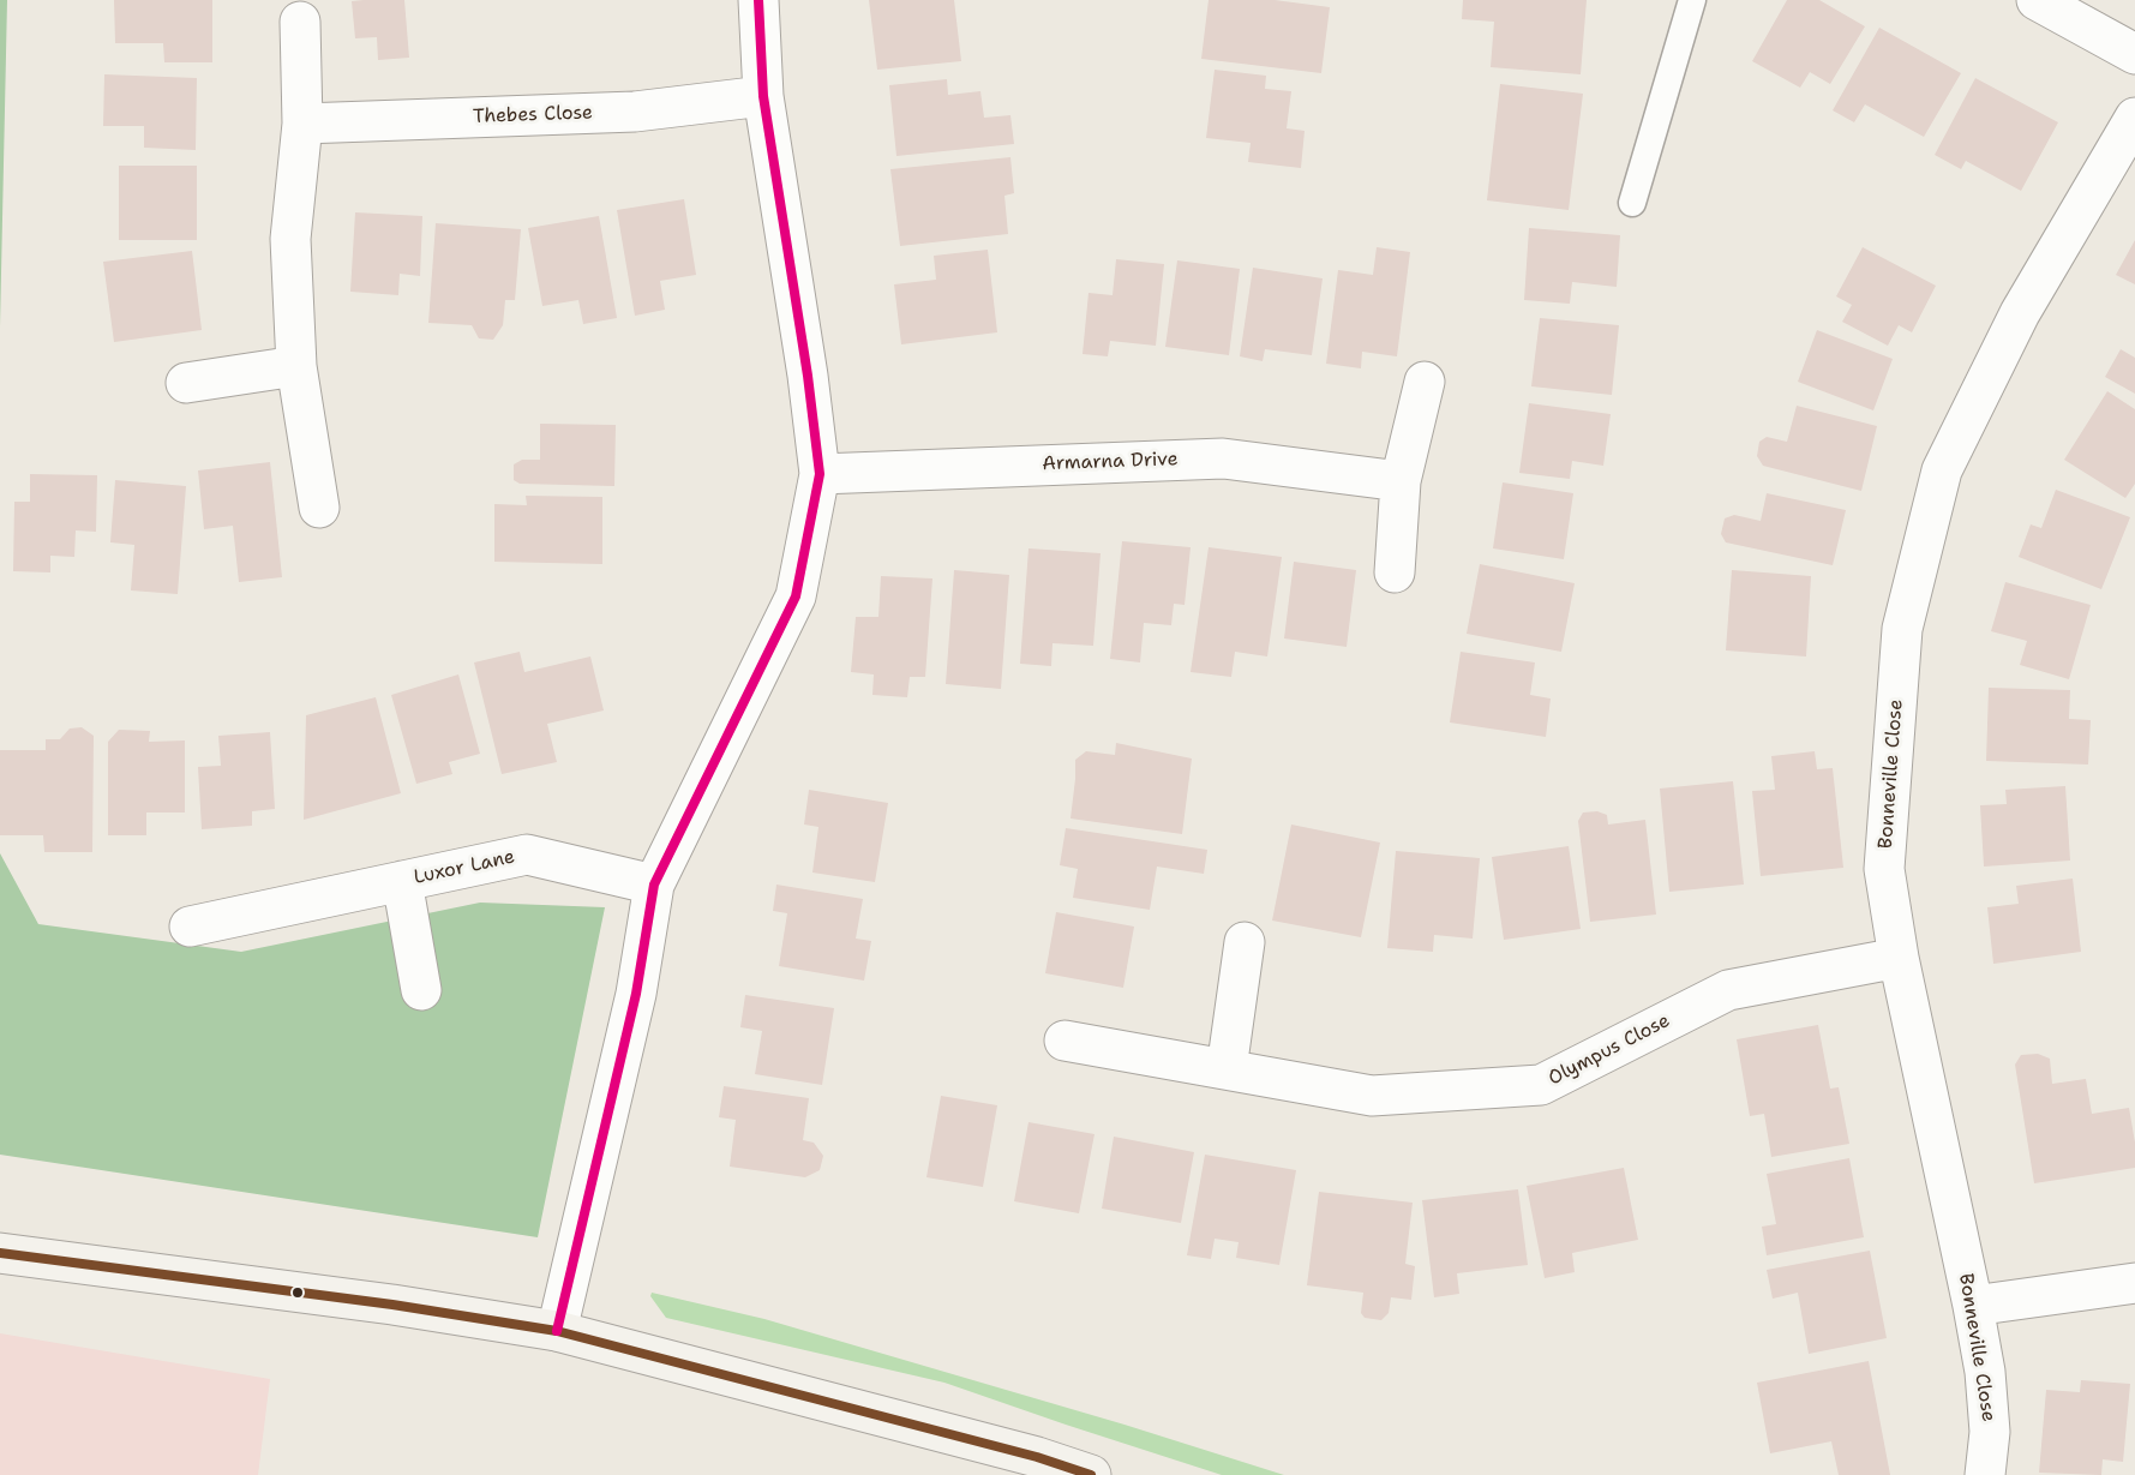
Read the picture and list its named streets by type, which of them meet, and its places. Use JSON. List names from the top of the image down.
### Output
{
  "streets": {
    "street": [
      "Thebes Close",
      "Armarna Drive",
      "Bonneville Close",
      "Luxor Lane",
      "Olympus Close"
    ]
  },
  "crossings": [
    ["Bonneville Close", "Olympus Close"]
  ]
}
